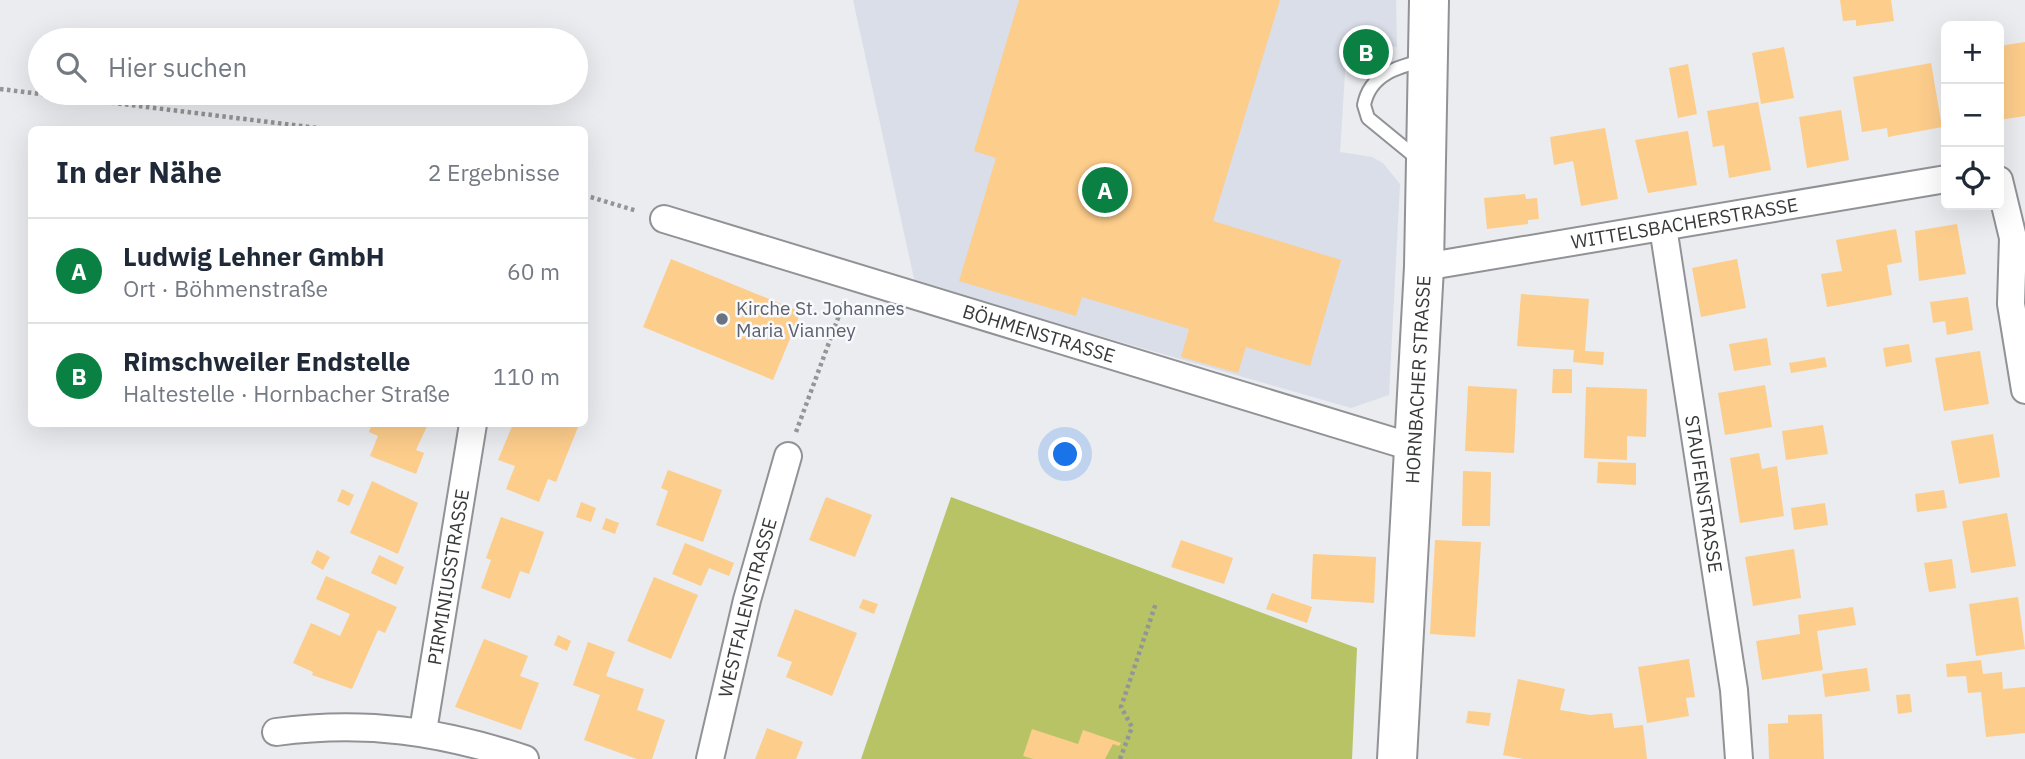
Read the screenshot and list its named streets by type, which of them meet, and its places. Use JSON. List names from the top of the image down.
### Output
{
  "streets": {
    "main road": ["HORNBACHER STRASSE"],
    "street": [
      "WITTELSBACHERSTRASSE",
      "BÖHMENSTRASSE",
      "STAUFENSTRASSE",
      "PIRMINIUSSTRASSE",
      "WESTFALENSTRASSE"
    ]
  },
  "crossings": [
    ["WITTELSBACHERSTRASSE", "HORNBACHER STRASSE"],
    ["WITTELSBACHERSTRASSE", "STAUFENSTRASSE"],
    ["BÖHMENSTRASSE", "HORNBACHER STRASSE"]
  ],
  "places": ["Kirche St. Johannes Maria Vianney"],
  "page": {
    "map_buttons": ["+", "−"],
    "pins": ["B", "A"],
    "search": "Hier suchen",
    "heading": ["In der Nähe", "2 Ergebnisse"],
    "list": [
      {
        "mark": "A",
        "name": "Ludwig Lehner GmbH",
        "note": "Ort · Böhmenstraße",
        "value": "60 m"
      },
      {
        "mark": "B",
        "name": "Rimschweiler Endstelle",
        "note": "Haltestelle · Hornbacher Straße",
        "value": "110 m"
      }
    ]
  }
}
